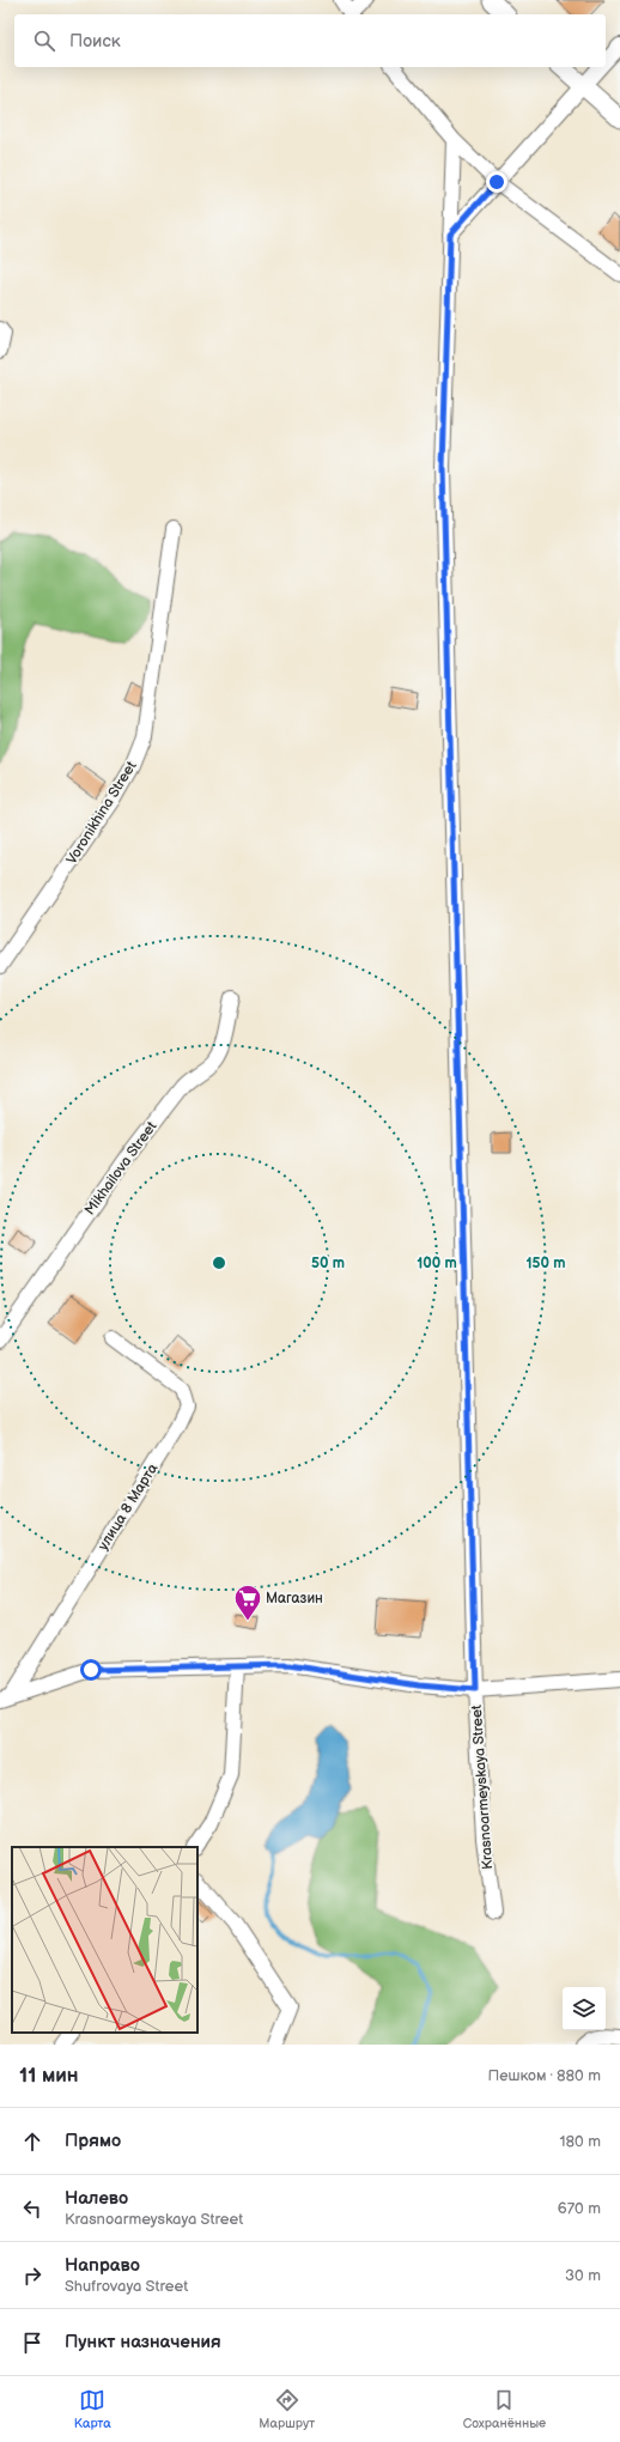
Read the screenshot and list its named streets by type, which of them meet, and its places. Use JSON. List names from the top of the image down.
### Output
{
  "streets": {
    "street": [
      "Voronikhina Street",
      "Mikhailova Street",
      "улица 8 Марта",
      "Krasnoarmeyskaya Street"
    ]
  },
  "places": {
    "supermarket": ["Магазин"]
  },
  "page": {
    "search": "Поиск",
    "heading": ["11 мин", "Пешком · 880 m"],
    "list": [
      ["Прямо", "180 m"],
      ["Налево", "Krasnoarmeyskaya Street", "670 m"],
      ["Направо", "Shufrovaya Street", "30 m"],
      "Пункт назначения"
    ],
    "nav": ["Карта", "Маршрут", "Сохранённые"]
  },
  "rings": ["50 m", "100 m", "150 m"]
}
